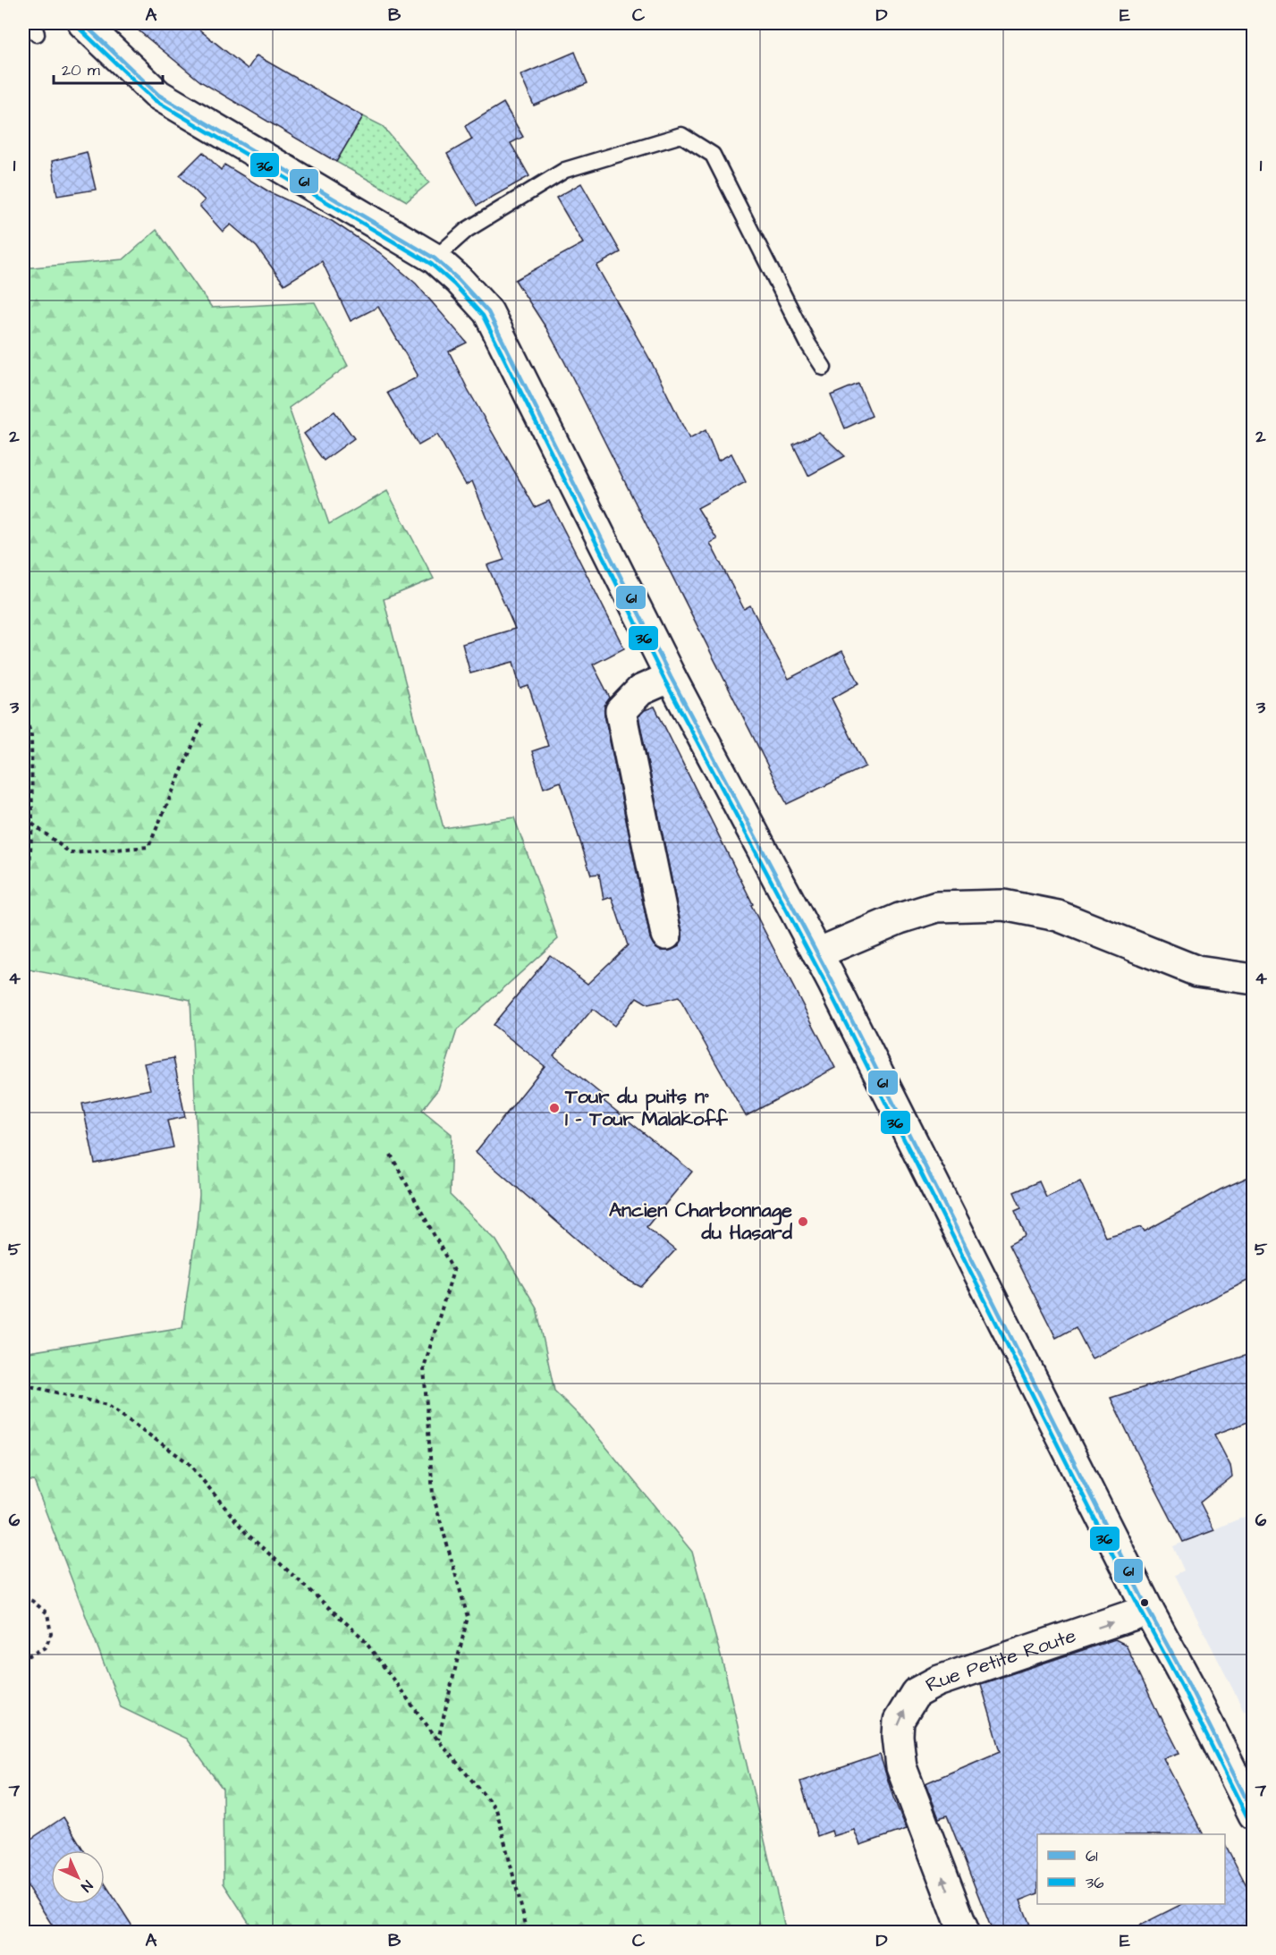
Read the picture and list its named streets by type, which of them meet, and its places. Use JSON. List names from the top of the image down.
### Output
{
  "streets": {
    "street": ["Rue Petite Route"]
  },
  "places": ["Tour du puits n° 1 - Tour Malakoff", "Ancien Charbonnage du Hasard"],
  "lines": ["transit line 61", "transit line 36"],
  "legend": ["61", "36"],
  "scale_bar": "20 m",
  "north": "bottom right",
  "grid": {
    "columns": [
      "A",
      "B",
      "C",
      "D",
      "E"
    ],
    "rows": [
      "1",
      "2",
      "3",
      "4",
      "5",
      "6",
      "7"
    ]
  }
}
